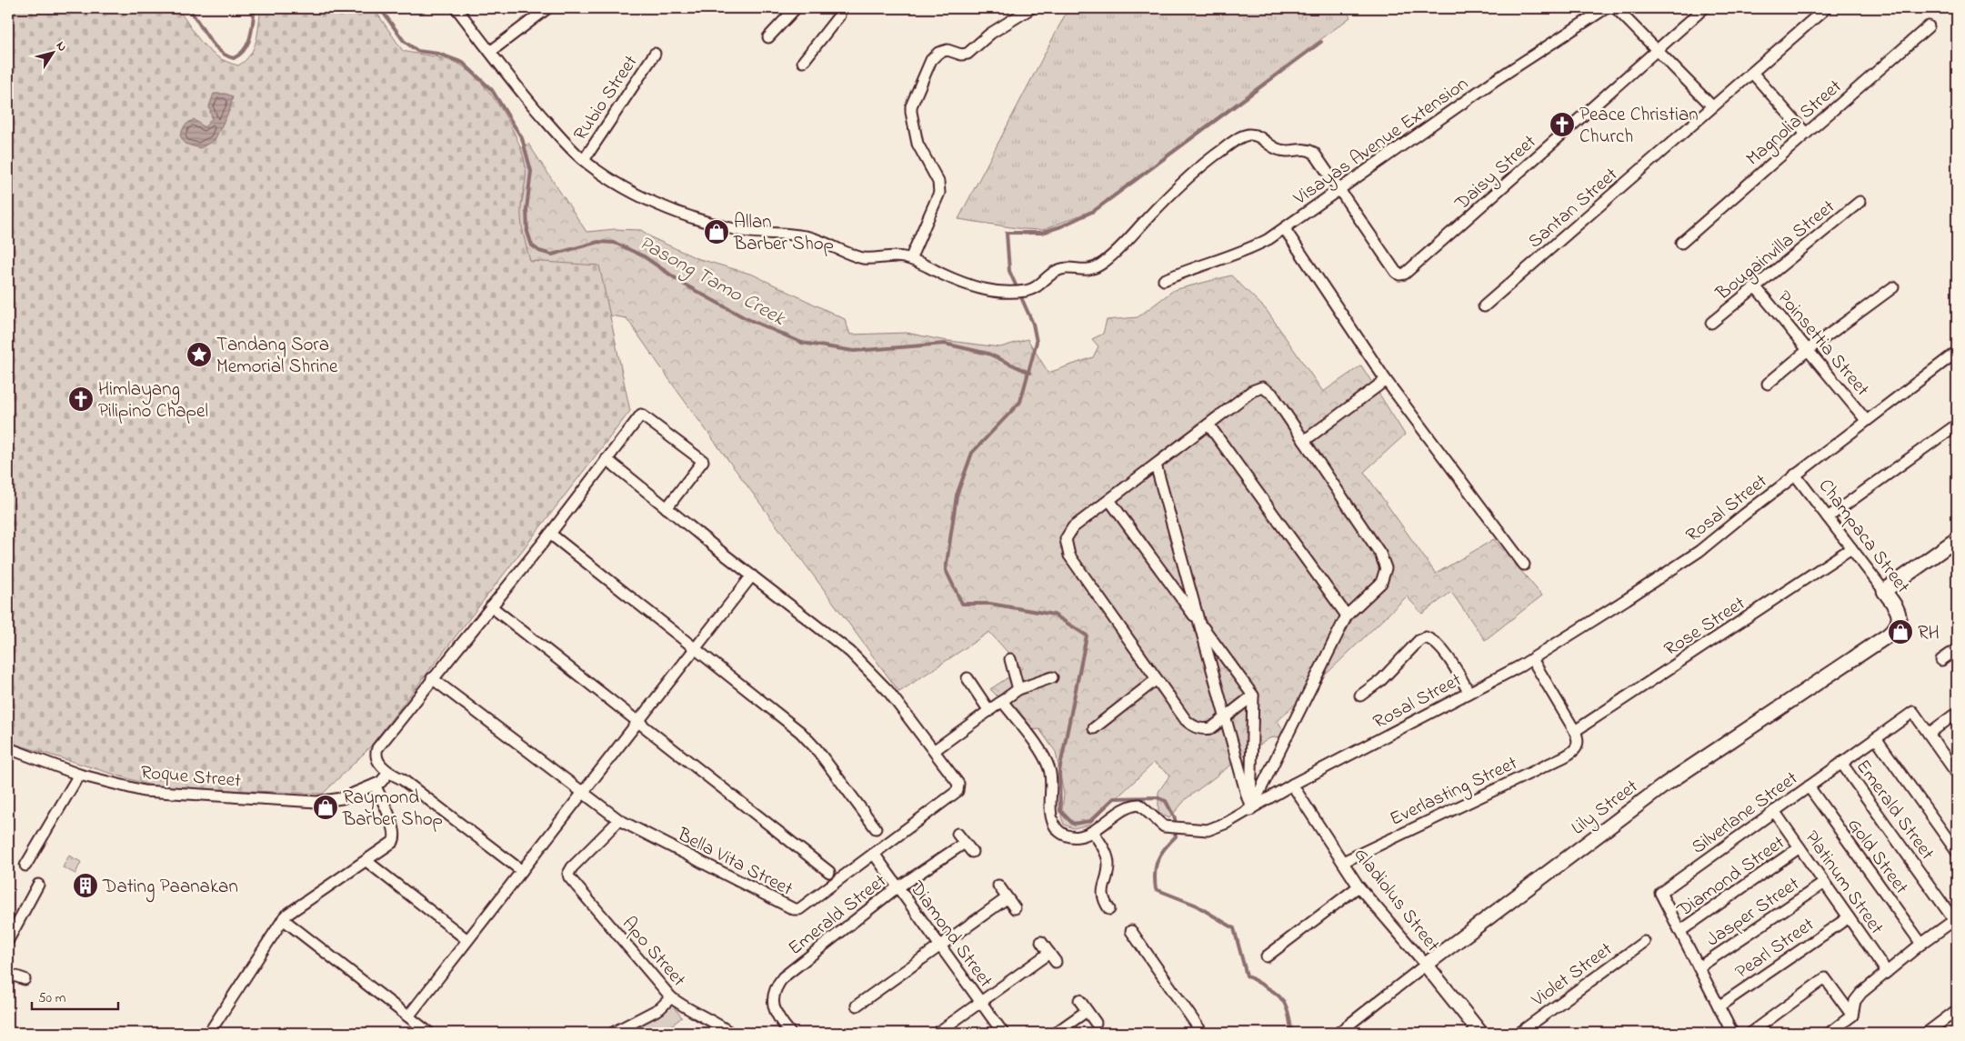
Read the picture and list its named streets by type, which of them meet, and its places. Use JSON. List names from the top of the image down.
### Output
{
  "streets": {
    "street": [
      "Rubio Street",
      "Magnolia Street",
      "Visayas Avenue Extension",
      "Daisy Street",
      "Santan Street",
      "Bougainvilla Street",
      "Poinsettia Street",
      "Rosal Street",
      "Champaca Street",
      "Rose Street",
      "Roque Street",
      "Everlasting Street",
      "Lily Street",
      "Emerald Street",
      "Silverlane Street",
      "Gold Street",
      "Bella Vita Street",
      "Diamond Street",
      "Platinum Street",
      "Gladiolus Street",
      "Jasper Street",
      "Pearl Street",
      "Apo Street",
      "Violet Street"
    ]
  },
  "crossings": [
    ["Visayas Avenue Extension", "Daisy Street"],
    ["Bougainvilla Street", "Poinsettia Street"],
    ["Poinsettia Street", "Rosal Street"],
    ["Rosal Street", "Champaca Street"],
    ["Rosal Street", "Gladiolus Street"],
    ["Champaca Street", "Rose Street"],
    ["Champaca Street", "Lily Street"],
    ["Rose Street", "Everlasting Street"],
    ["Everlasting Street", "Gladiolus Street"],
    ["Lily Street", "Gladiolus Street"],
    ["Emerald Street", "Silverlane Street"],
    ["Emerald Street", "Diamond Street"],
    ["Silverlane Street", "Gold Street"],
    ["Silverlane Street", "Diamond Street"],
    ["Silverlane Street", "Platinum Street"],
    ["Silverlane Street", "Jasper Street"],
    ["Silverlane Street", "Pearl Street"],
    ["Bella Vita Street", "Diamond Street"],
    ["Bella Vita Street", "Apo Street"],
    ["Diamond Street", "Platinum Street"],
    ["Platinum Street", "Jasper Street"],
    ["Platinum Street", "Pearl Street"]
  ],
  "water": ["Pasong Tamo Creek"],
  "places": {
    "church": ["Peace Christian Church", "Himlayang Pilipino Chapel"],
    "shop": ["Allan Barber Shop", "RH", "Raymond Barber Shop"],
    "place": ["Tandang Sora Memorial Shrine"],
    "building": ["Dating Paanakan"]
  },
  "scale_bar": "50 m",
  "north": "top right"
}
